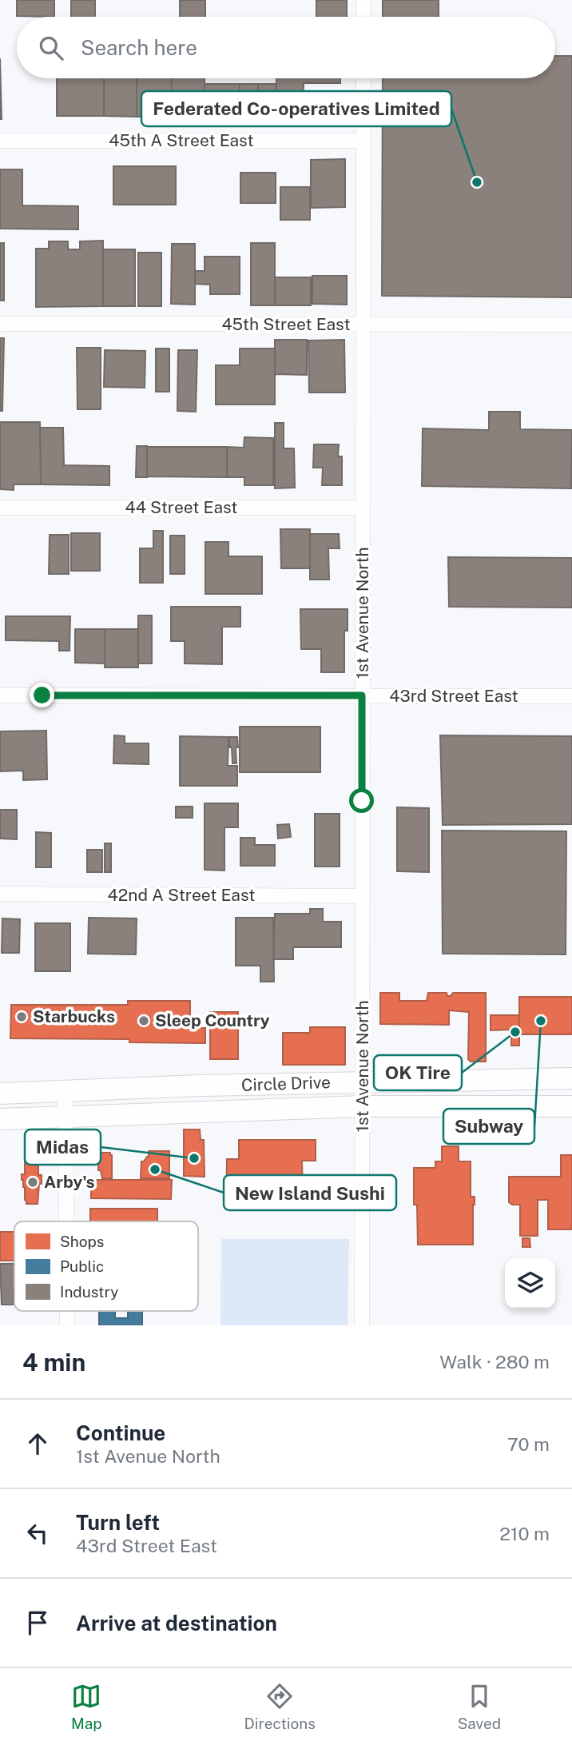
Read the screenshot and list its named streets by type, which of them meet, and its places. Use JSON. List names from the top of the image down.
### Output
{
  "streets": {
    "highway": ["Circle Drive"],
    "street": [
      "45th A Street East",
      "45th Street East",
      "44 Street East",
      "1st Avenue North",
      "43rd Street East",
      "42nd A Street East"
    ]
  },
  "crossings": [
    ["45th A Street East", "1st Avenue North"],
    ["45th Street East", "1st Avenue North"],
    ["44 Street East", "1st Avenue North"],
    ["1st Avenue North", "43rd Street East"],
    ["1st Avenue North", "42nd A Street East"],
    ["1st Avenue North", "Circle Drive"]
  ],
  "places": [
    "Federated Co-operatives Limited",
    "Starbucks",
    "Sleep Country",
    "Subway",
    "OK Tire",
    "Midas",
    "New Island Sushi",
    "Arby's"
  ],
  "legend": ["Shops", "Public", "Industry"],
  "page": {
    "search": "Search here",
    "heading": ["4 min", "Walk · 280 m"],
    "list": [
      ["Continue", "1st Avenue North", "70 m"],
      ["Turn left", "43rd Street East", "210 m"],
      "Arrive at destination"
    ],
    "nav": ["Map", "Directions", "Saved"]
  }
}
